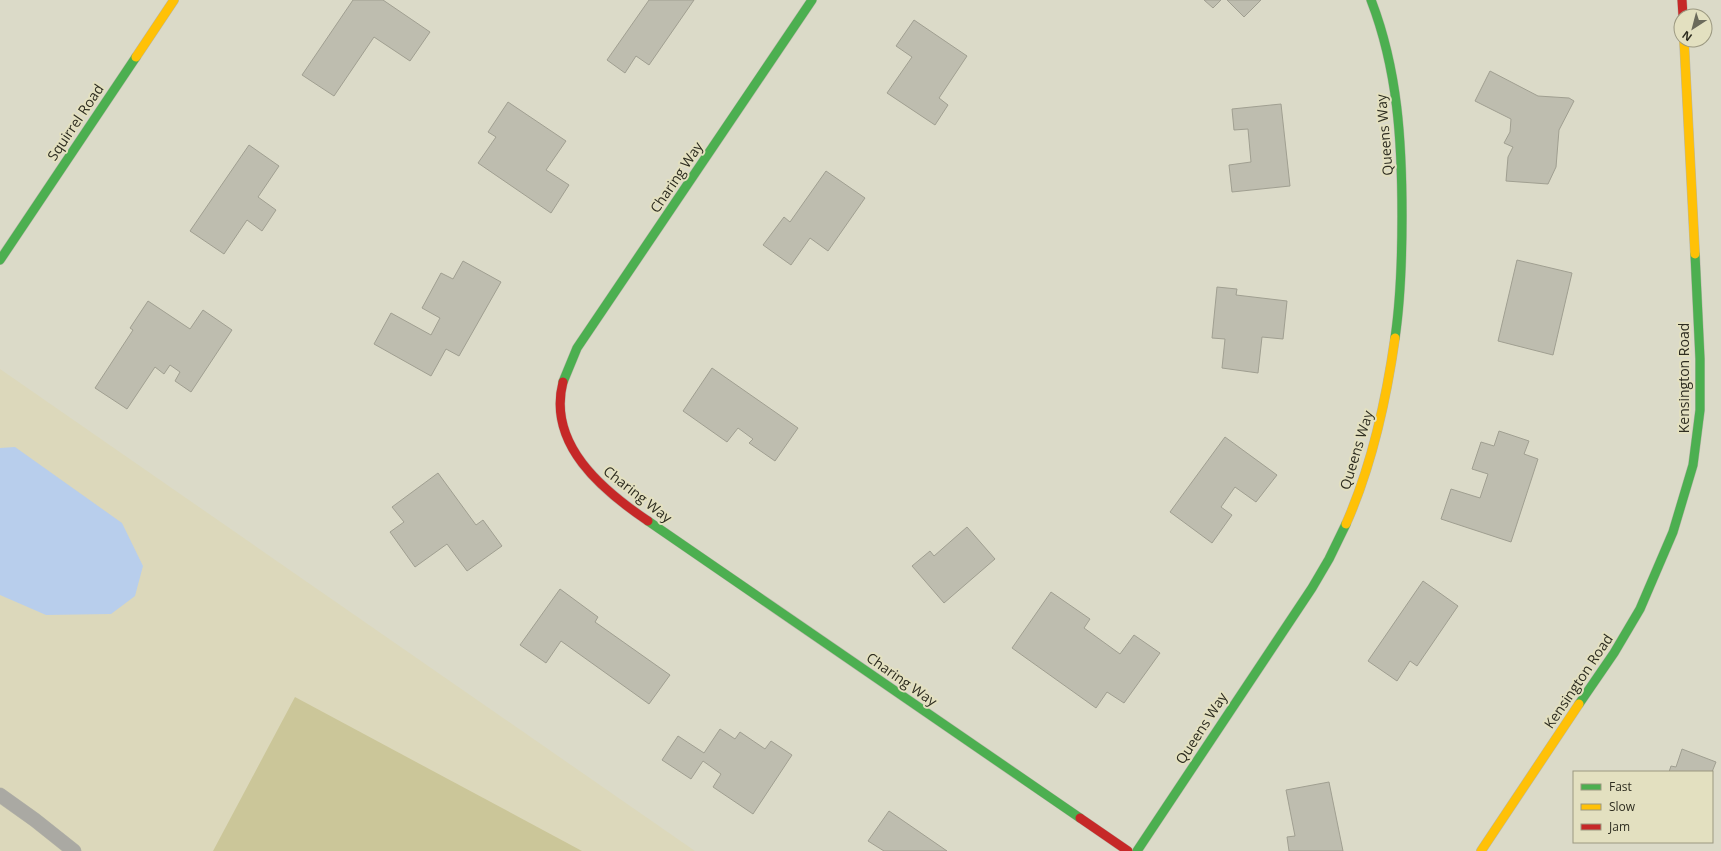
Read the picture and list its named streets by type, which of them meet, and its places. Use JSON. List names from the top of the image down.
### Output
{
  "streets": {
    "street": [
      "Squirrel Road",
      "Queens Way",
      "Charing Way",
      "Kensington Road"
    ]
  },
  "legend": ["Fast", "Slow", "Jam"],
  "north": "bottom left"
}
